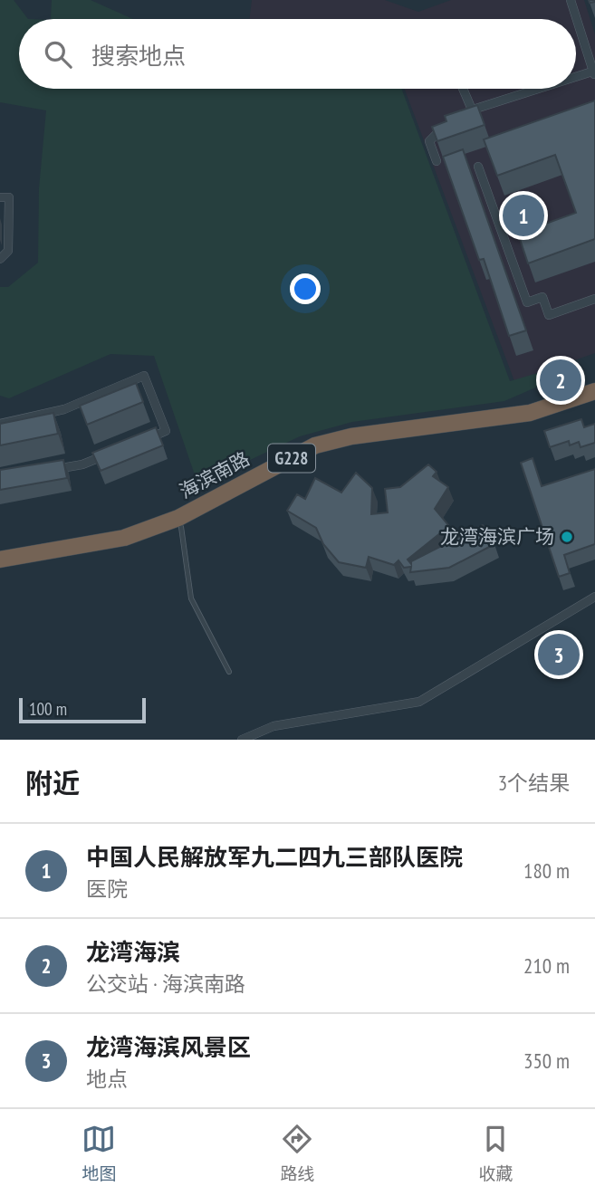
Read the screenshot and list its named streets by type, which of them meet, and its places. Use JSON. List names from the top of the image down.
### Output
{
  "streets": {
    "highway": ["G228", "海滨南路"]
  },
  "places": ["龙湾海滨广场"],
  "scale_bar": "100 m",
  "page": {
    "search": "搜索地点",
    "pins": ["1", "2", "3"],
    "scale": "100 m",
    "heading": ["附近", "3个结果"],
    "list": [
      {
        "mark": "1",
        "name": "中国人民解放军九二四九三部队医院",
        "note": "医院",
        "value": "180 m"
      },
      {
        "mark": "2",
        "name": "龙湾海滨",
        "note": "公交站 · 海滨南路",
        "value": "210 m"
      },
      {
        "mark": "3",
        "name": "龙湾海滨风景区",
        "note": "地点",
        "value": "350 m"
      }
    ],
    "nav": ["地图", "路线", "收藏"]
  }
}
